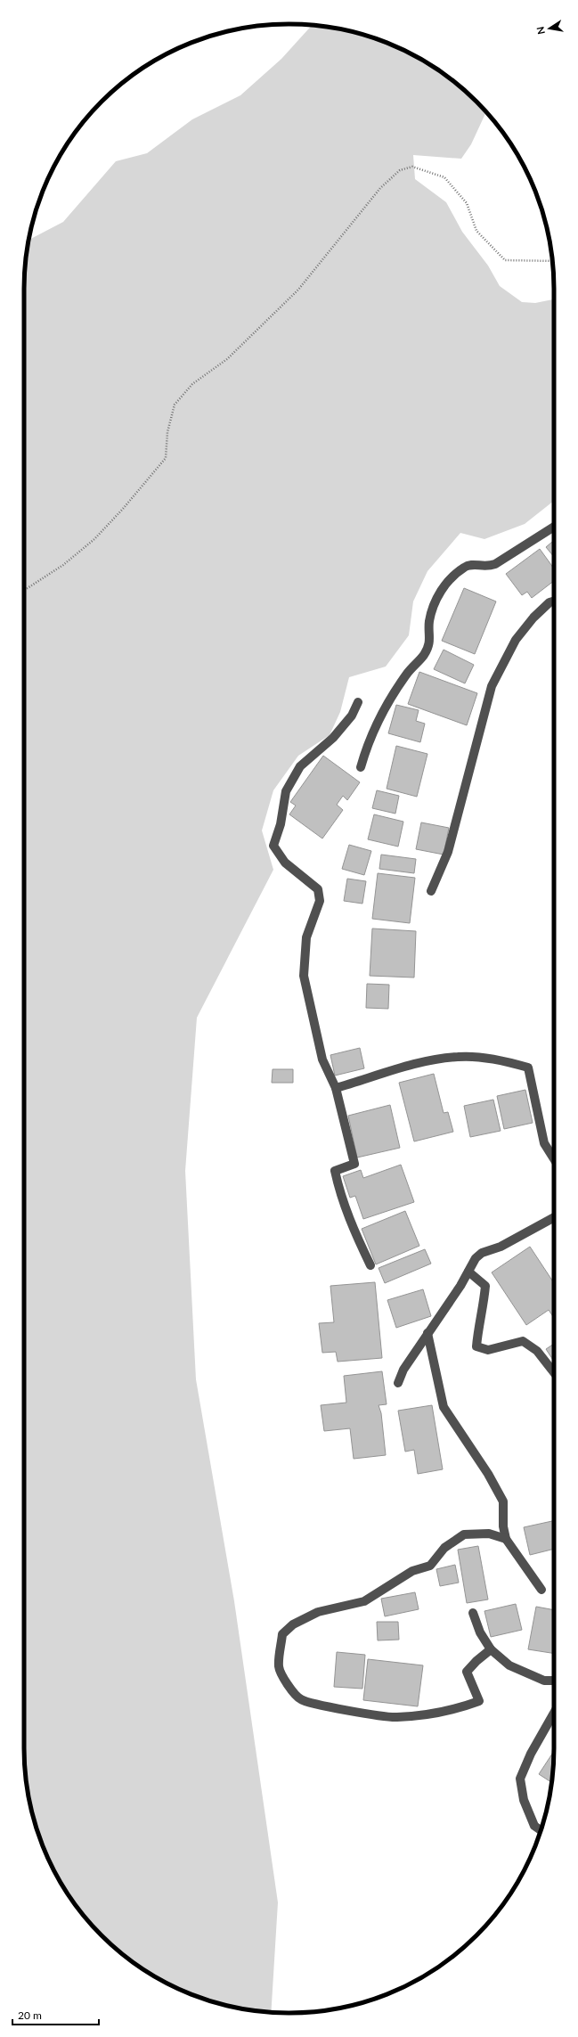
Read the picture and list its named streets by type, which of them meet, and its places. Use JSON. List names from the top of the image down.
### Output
{
  "scale_bar": "20 m",
  "north": "left"
}
